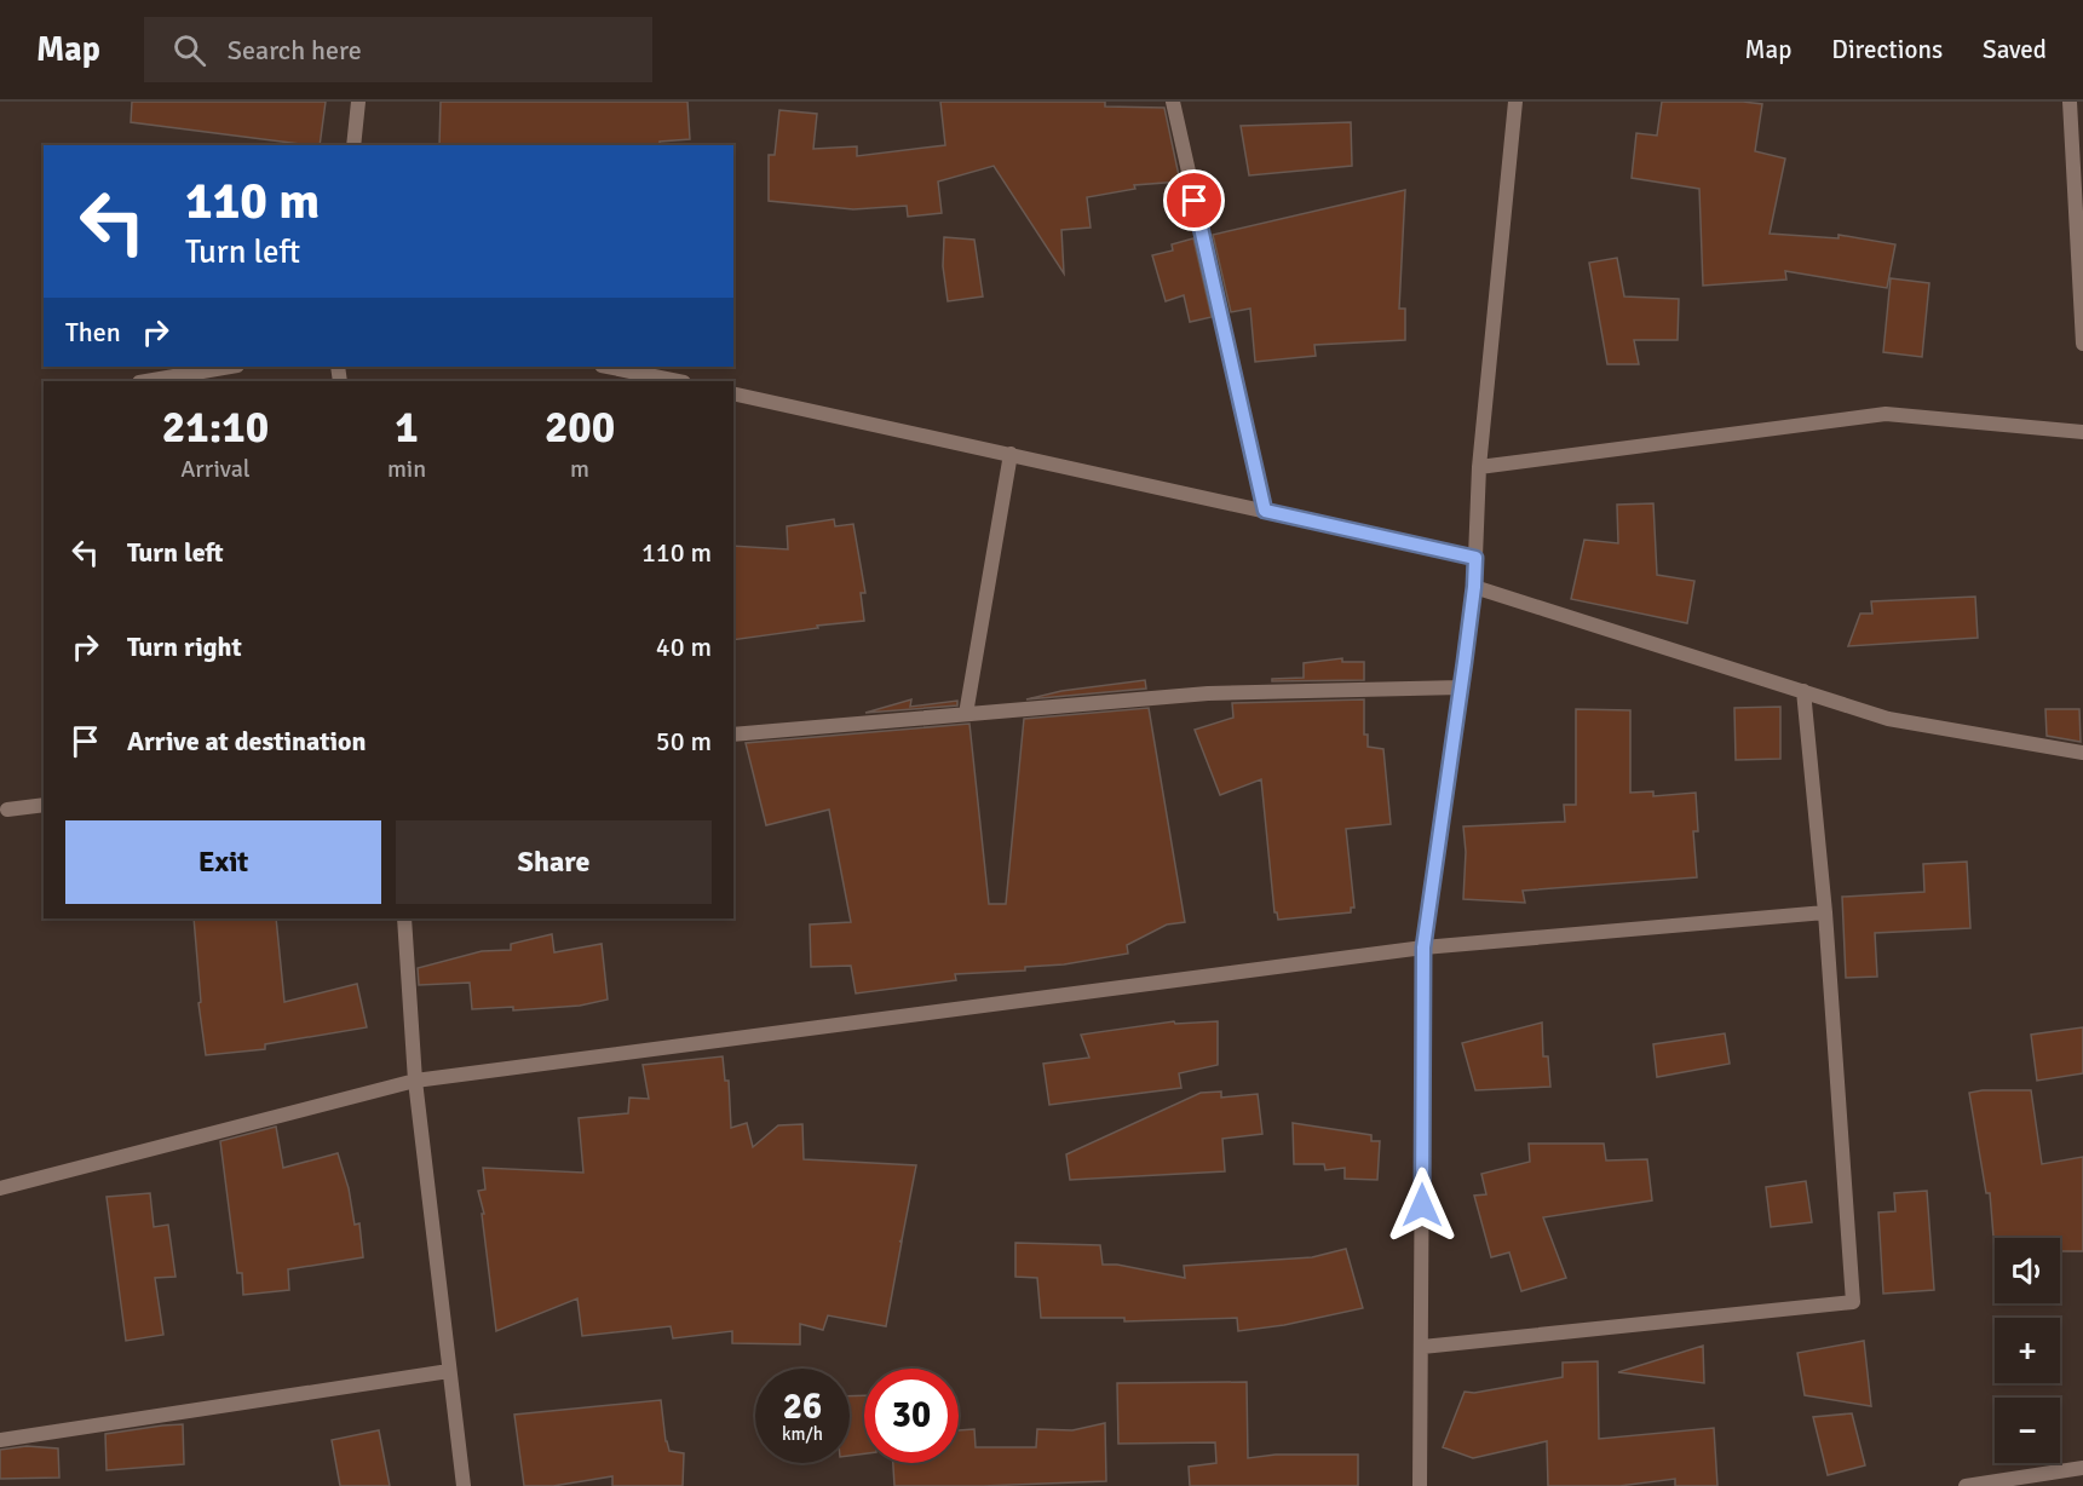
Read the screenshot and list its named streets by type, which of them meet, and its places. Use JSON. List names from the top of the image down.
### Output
{
  "page": {
    "header": "Map",
    "search": "Search here",
    "nav": ["Map", "Directions", "Saved"],
    "turn": ["110 m", "Turn left"],
    "then": "Then",
    "eta": [
      "21:10",
      "Arrival",
      "1",
      "min",
      "200",
      "m"
    ],
    "list": [
      {
        "name": "Turn left",
        "value": "110 m"
      },
      {
        "name": "Turn right",
        "value": "40 m"
      },
      {
        "name": "Arrive at destination",
        "value": "50 m"
      }
    ],
    "buttons": ["Exit", "Share"],
    "map_buttons": ["+", "−"],
    "speed": "26 km/h",
    "limit": "30"
  }
}
